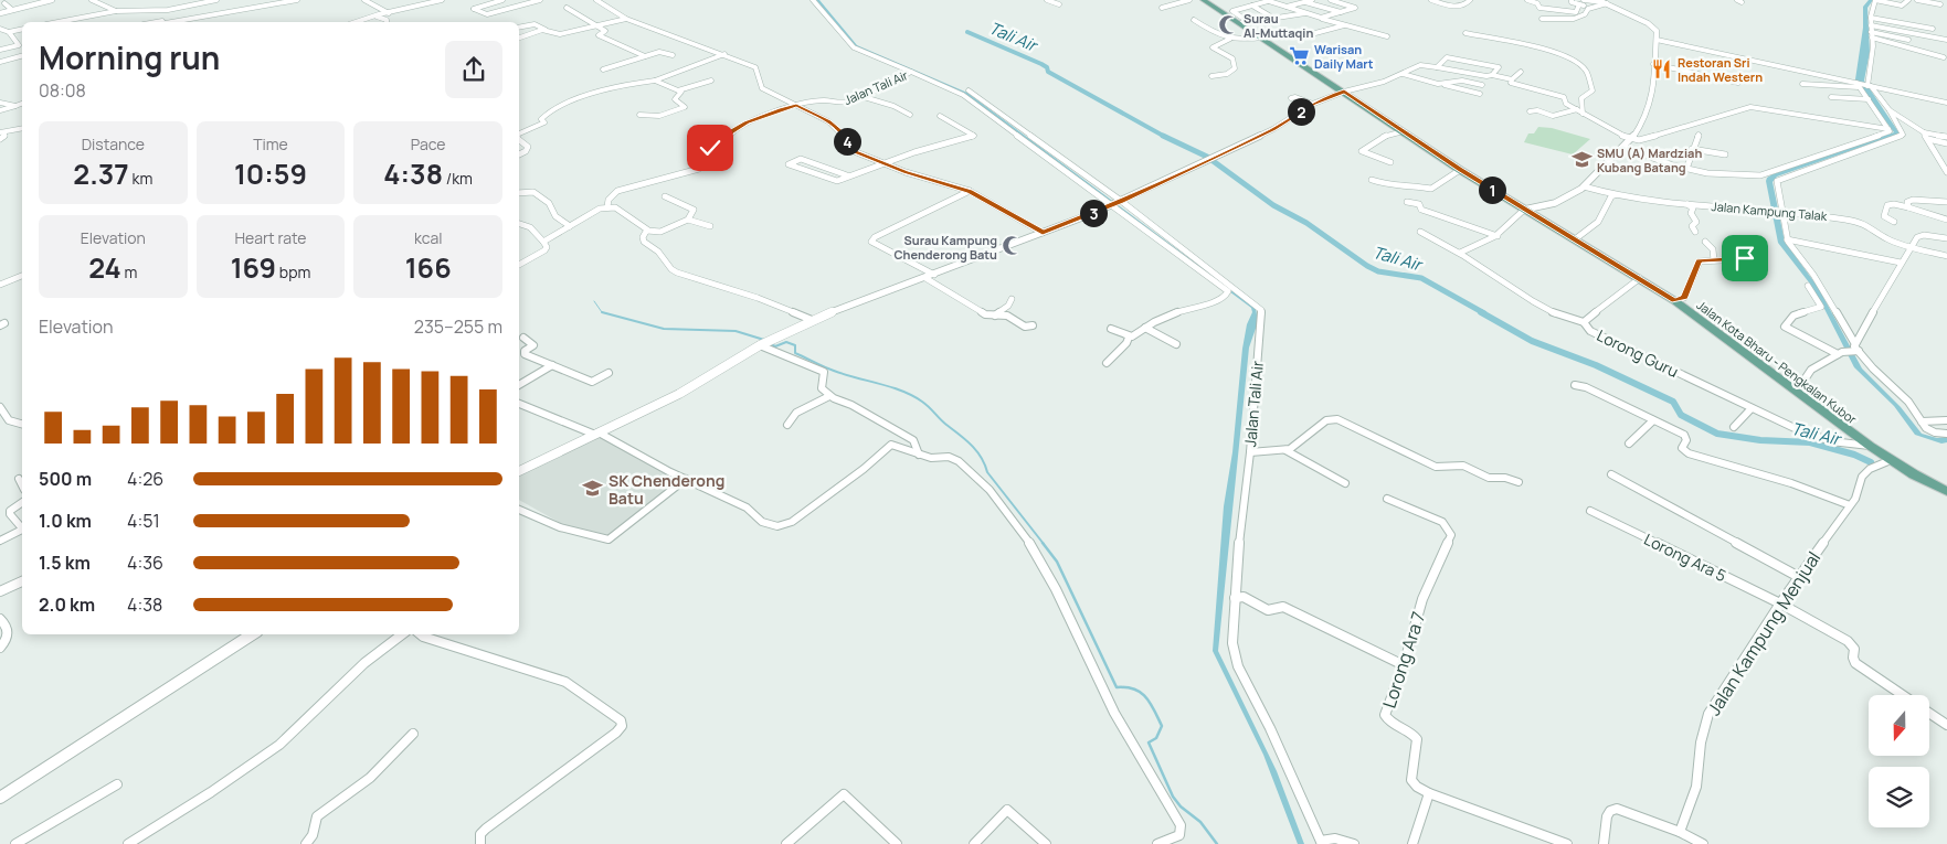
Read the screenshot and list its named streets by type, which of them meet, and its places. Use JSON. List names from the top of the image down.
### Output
{
  "streets": {
    "main road": ["Jalan Kota Bharu - Pengkalan Kubor"],
    "street": [
      "Jalan Tali Air",
      "Jalan Kampung Talak",
      "Lorong Guru",
      "Lorong Ara 5",
      "Jalan Kampung Menjual",
      "Lorong Ara 7"
    ]
  },
  "crossings": [
    ["Lorong Guru", "Jalan Kota Bharu - Pengkalan Kubor"],
    ["Jalan Kota Bharu - Pengkalan Kubor", "Jalan Kampung Menjual"],
    ["Lorong Ara 5", "Jalan Kampung Menjual"]
  ],
  "water": ["Tali Air"],
  "places": {
    "mosque": ["Surau Al-Muttaqin", "Surau Kampung Chenderong Batu"],
    "supermarket": ["Warisan Daily Mart"],
    "restaurant": ["Restoran Sri Indah Western"],
    "school or university": ["SMU (A) Mardziah Kubang Batang", "SK Chenderong Batu"]
  },
  "north": "bottom",
  "page": {
    "heading": ["Morning run", "08:08"],
    "pins": [
      "2",
      "4",
      "1",
      "3"
    ],
    "stats": [
      ["Distance", "2.37 km"],
      ["Time", "10:59"],
      ["Pace", "4:38 /km"],
      ["Elevation", "24 m"],
      ["Heart rate", "169 bpm"],
      ["kcal", "166"]
    ],
    "chart": ["Elevation", "235–255 m"],
    "list": [
      {
        "name": "500 m",
        "note": "4:26"
      },
      {
        "name": "1.0 km",
        "note": "4:51"
      },
      {
        "name": "1.5 km",
        "note": "4:36"
      },
      {
        "name": "2.0 km",
        "note": "4:38"
      }
    ]
  }
}
